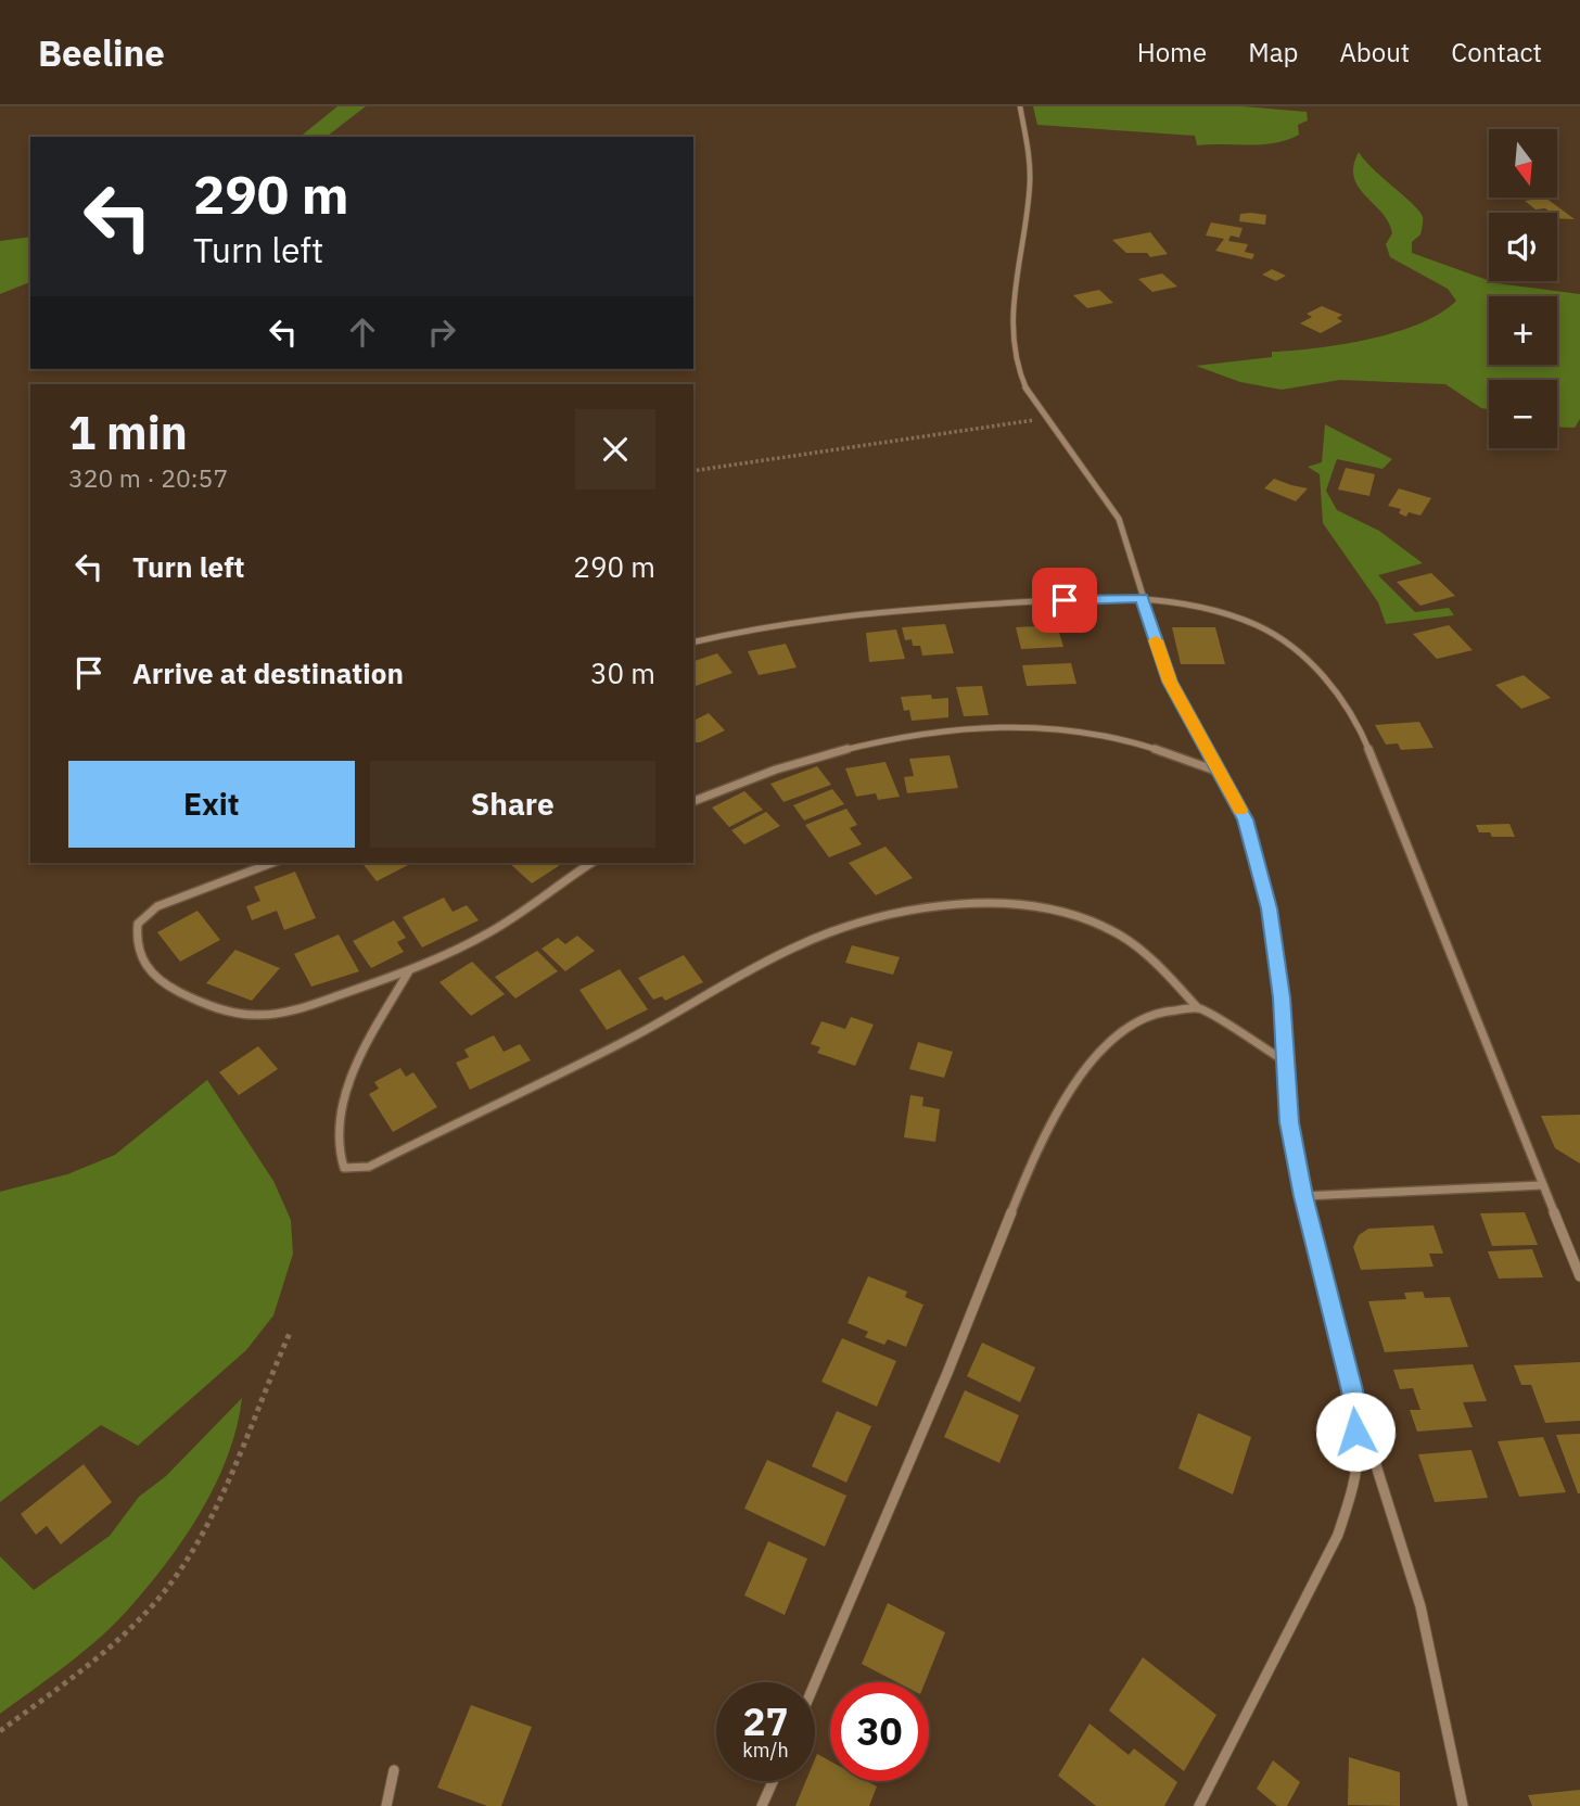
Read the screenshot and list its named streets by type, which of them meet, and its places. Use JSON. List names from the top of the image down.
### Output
{
  "north": "bottom",
  "page": {
    "header": "Beeline",
    "nav": [
      "Home",
      "Map",
      "About",
      "Contact"
    ],
    "map_buttons": ["+", "−"],
    "turn": ["290 m", "Turn left"],
    "heading": ["1 min", "320 m · 20:57"],
    "list": [
      {
        "name": "Turn left",
        "value": "290 m"
      },
      {
        "name": "Arrive at destination",
        "value": "30 m"
      }
    ],
    "buttons": ["Exit", "Share"],
    "speed": "27 km/h",
    "limit": "30"
  }
}
